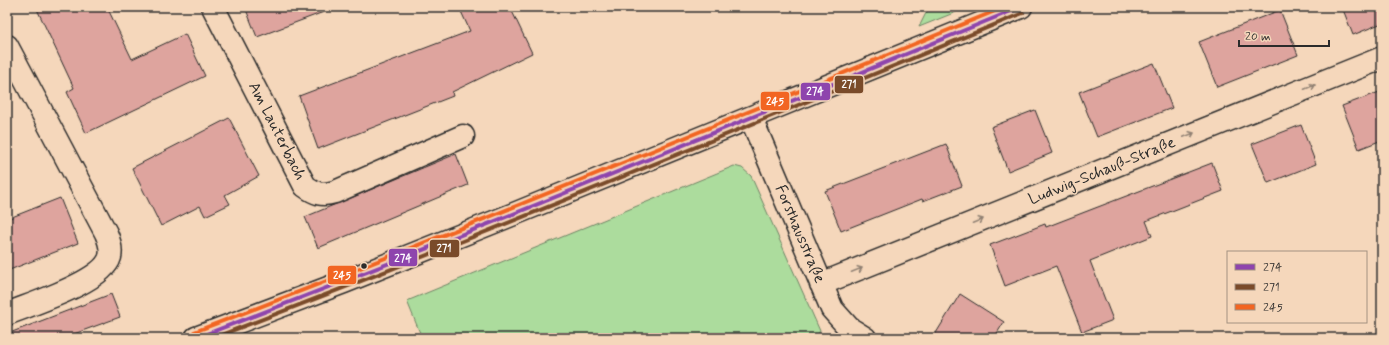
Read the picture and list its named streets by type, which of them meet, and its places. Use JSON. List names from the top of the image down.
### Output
{
  "streets": {
    "street": ["Am Lauterbach", "Ludwig-Schauß-Straße", "Forsthausstraße"]
  },
  "crossings": [
    ["Ludwig-Schauß-Straße", "Forsthausstraße"]
  ],
  "lines": ["transit line 274", "transit line 245", "transit line 271"],
  "legend": ["274", "271", "245"],
  "scale_bar": "20 m"
}
